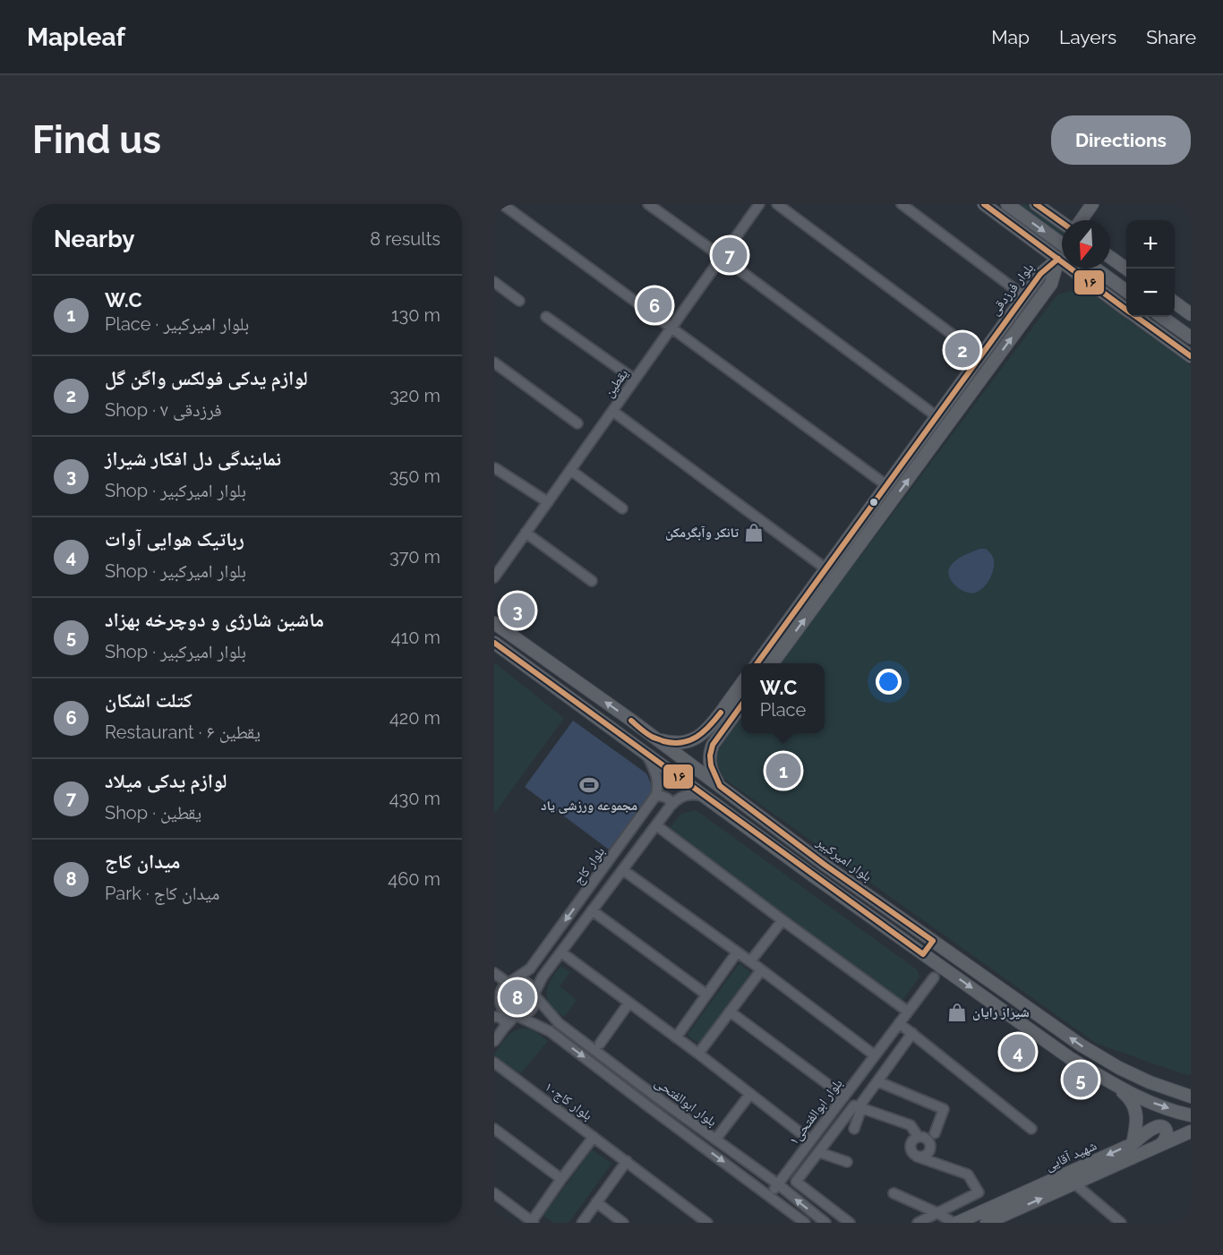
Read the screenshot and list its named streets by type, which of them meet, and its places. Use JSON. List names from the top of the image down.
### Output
{
  "streets": {
    "main road": ["بلوار فرزدقی", "بلوار امیرکبیر", "شهید آقایی"],
    "street": [
      "یقطین",
      "بلوار کاج",
      "بلوار کاج۱۰",
      "بلوار ابوالفتحی",
      "بلوار ابوالفتحی۱"
    ]
  },
  "crossings": [
    ["بلوار کاج", "بلوار ابوالفتحی"],
    ["بلوار ابوالفتحی", "بلوار ابوالفتحی۱"]
  ],
  "places": {
    "shop": ["تانکر وآبگرمکن", "شیراز رایان"],
    "sports": ["مجموعه ورزشی یاد"]
  },
  "lines": ["transit line ۱۶"],
  "north": "bottom",
  "page": {
    "header": "Mapleaf",
    "nav": ["Map", "Layers", "Share"],
    "buttons": "Directions",
    "title": "Find us",
    "heading": ["Nearby", "8 results"],
    "map_buttons": ["+", "−"],
    "pins": [
      "7",
      "6",
      "2",
      "3",
      "1",
      "8",
      "4",
      "5"
    ],
    "list": [
      {
        "mark": "1",
        "name": "W.C",
        "note": "Place · بلوار امیرکبیر",
        "value": "130 m"
      },
      {
        "mark": "2",
        "name": "لوازم یدکی فولکس واگن گل",
        "note": "Shop · فرزدقی ۷",
        "value": "320 m"
      },
      {
        "mark": "3",
        "name": "نمایندگی دل افکار شیراز",
        "note": "Shop · بلوار امیرکبیر",
        "value": "350 m"
      },
      {
        "mark": "4",
        "name": "رباتیک هوایی آوات",
        "note": "Shop · بلوار امیرکبیر",
        "value": "370 m"
      },
      {
        "mark": "5",
        "name": "ماشین شارژی و دوچرخه بهزاد",
        "note": "Shop · بلوار امیرکبیر",
        "value": "410 m"
      },
      {
        "mark": "6",
        "name": "کتلت اشکان",
        "note": "Restaurant · یقطین ۶",
        "value": "420 m"
      },
      {
        "mark": "7",
        "name": "لوازم یدکی میلاد",
        "note": "Shop · یقطین",
        "value": "430 m"
      },
      {
        "mark": "8",
        "name": "میدان کاج",
        "note": "Park · میدان کاج",
        "value": "460 m"
      }
    ],
    "popup": ["W.C", "Place"]
  }
}
